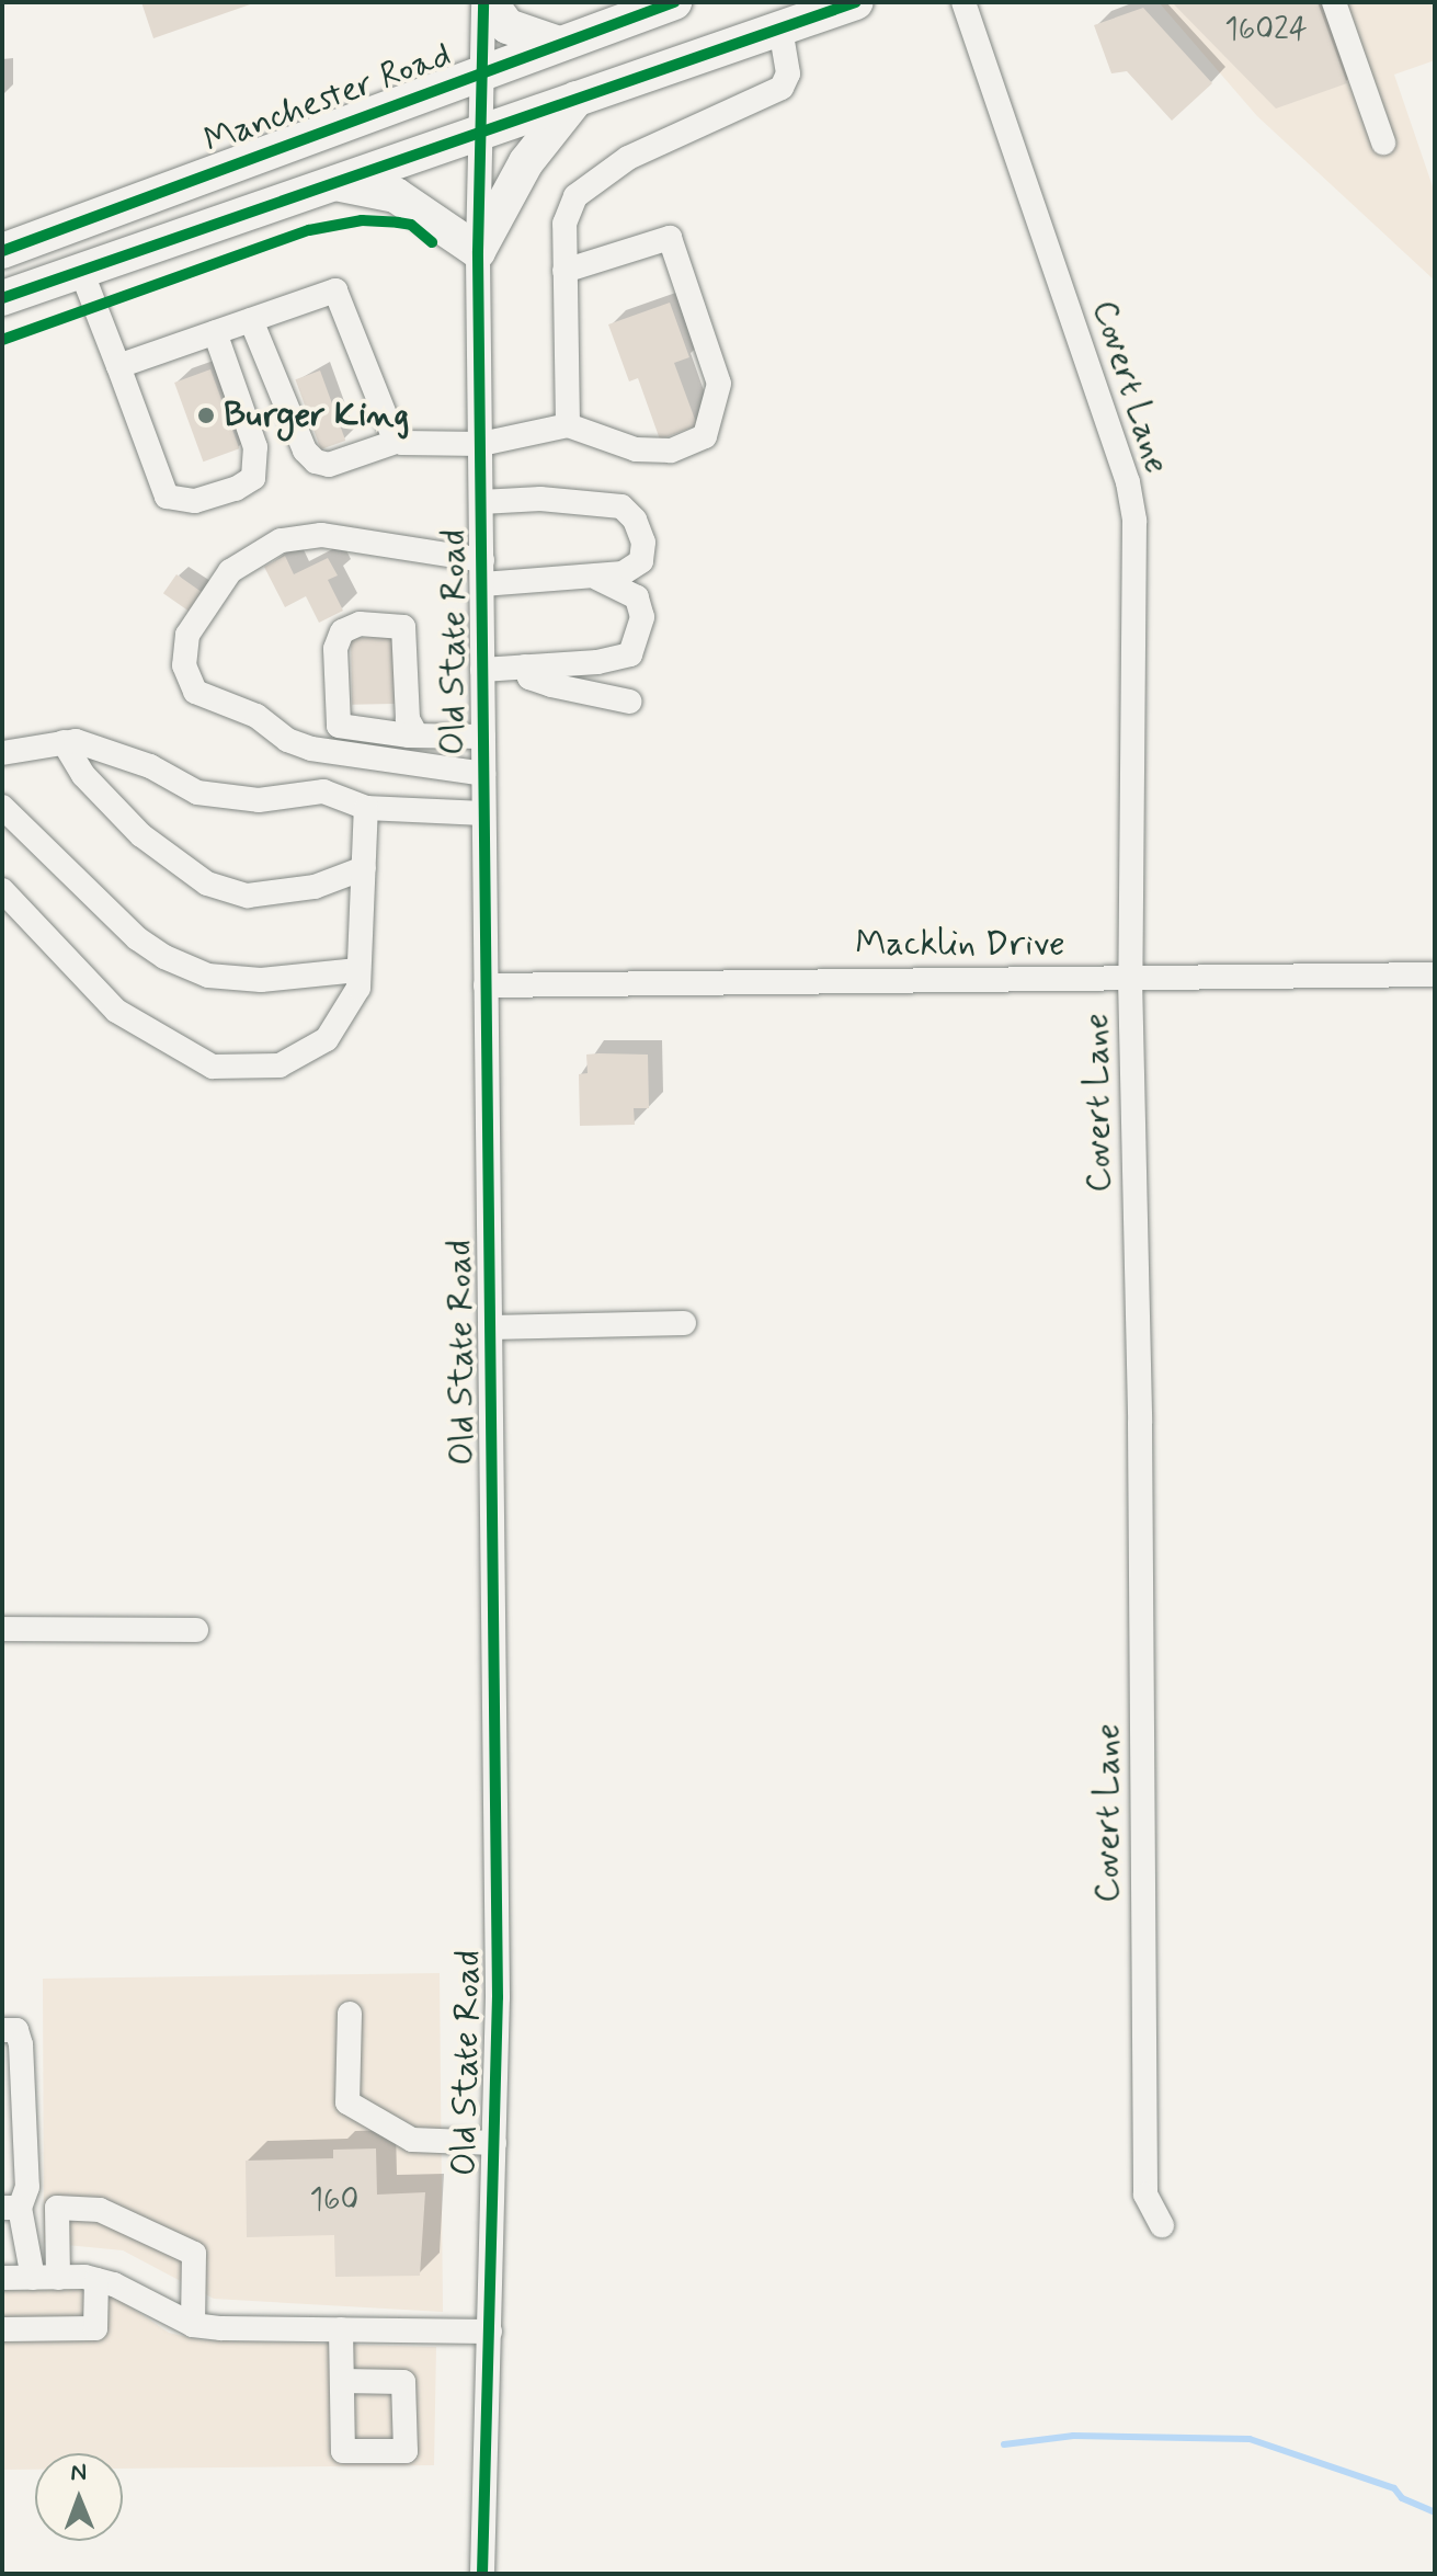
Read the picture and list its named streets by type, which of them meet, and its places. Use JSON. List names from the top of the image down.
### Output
{
  "streets": {
    "highway": ["Manchester Road"],
    "street": ["Covert Lane", "Old State Road", "Macklin Drive"]
  },
  "crossings": [
    ["Manchester Road", "Old State Road"],
    ["Covert Lane", "Macklin Drive"],
    ["Old State Road", "Macklin Drive"]
  ],
  "places": ["Burger King"],
  "house_numbers": ["16024", "160"],
  "north": "top"
}
